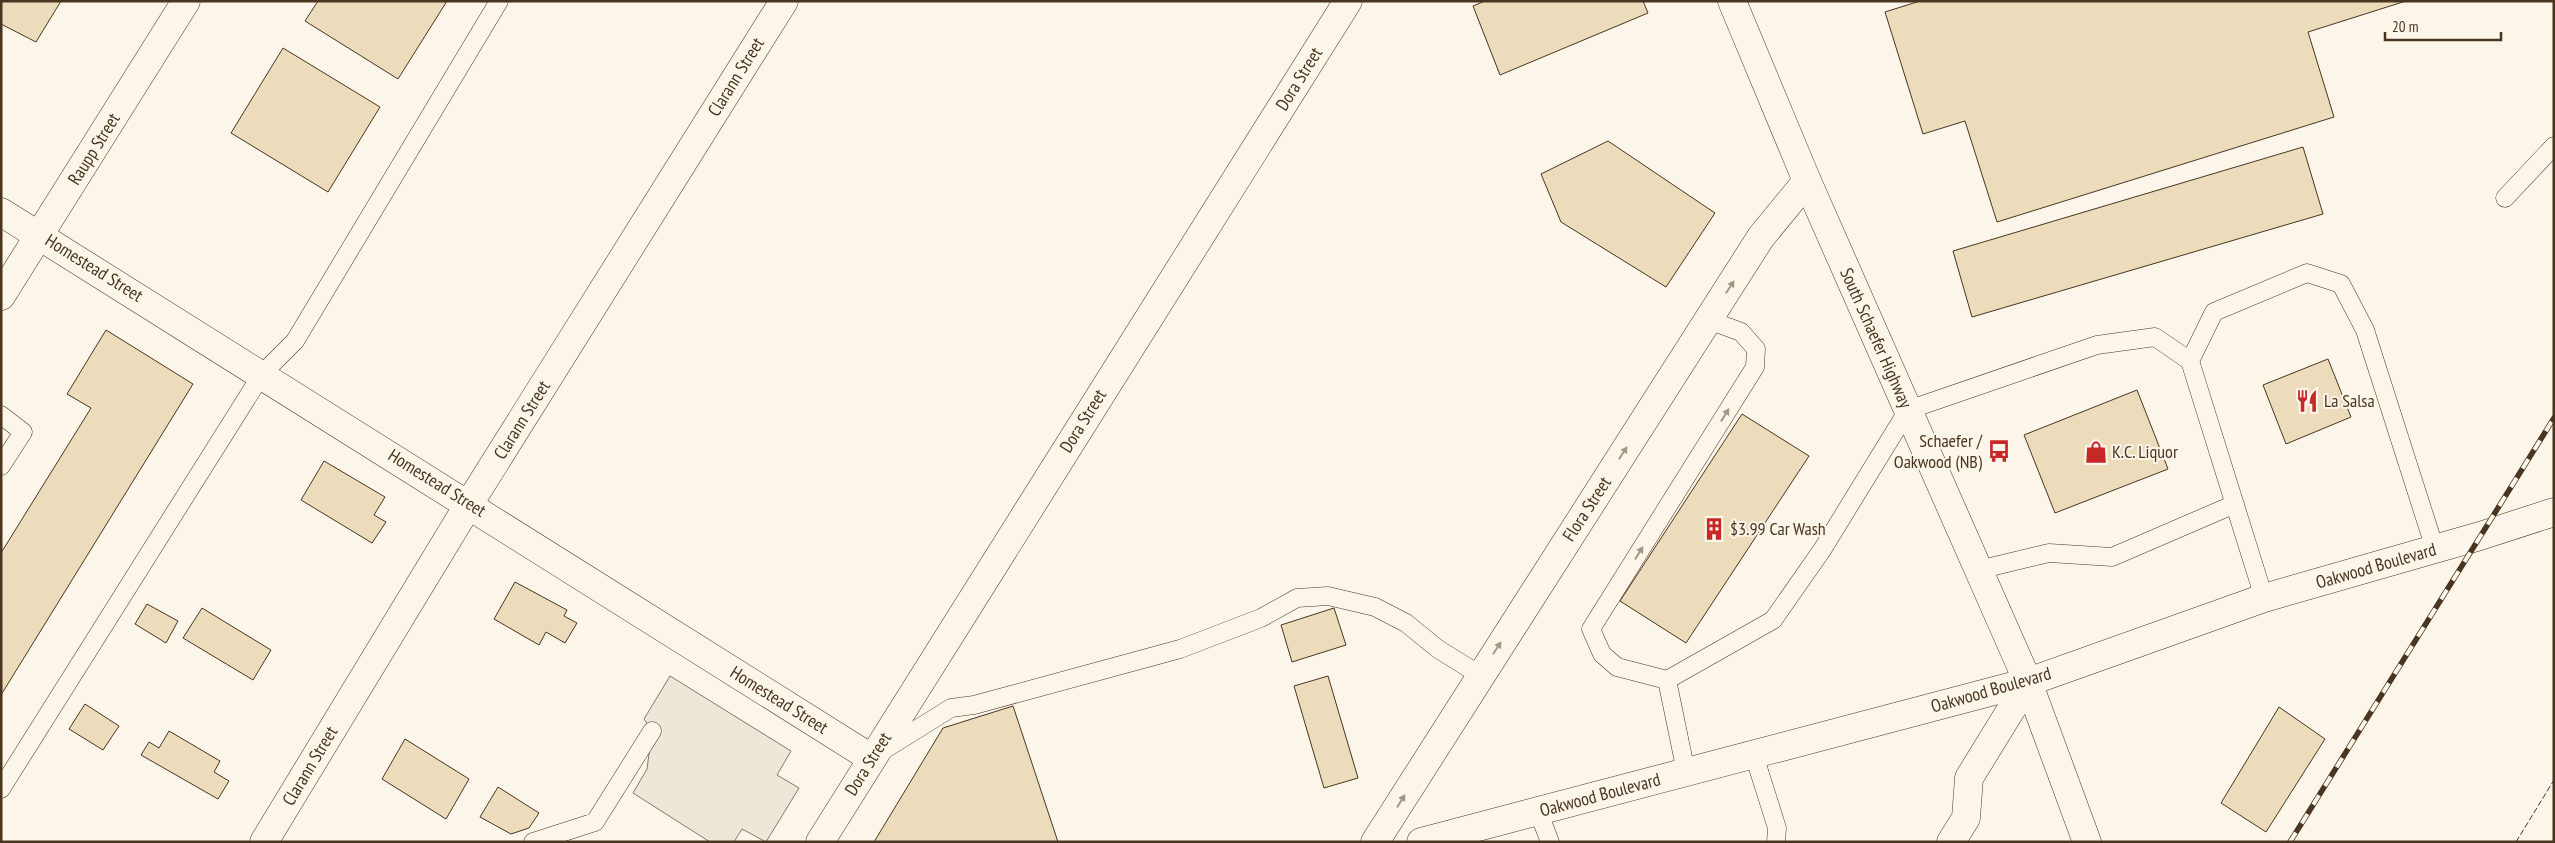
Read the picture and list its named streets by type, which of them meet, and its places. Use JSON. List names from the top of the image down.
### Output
{
  "streets": {
    "street": [
      "Clarann Street",
      "Dora Street",
      "Raupp Street",
      "Homestead Street",
      "South Schaefer Highway",
      "Flora Street",
      "Oakwood Boulevard"
    ]
  },
  "crossings": [
    ["Clarann Street", "Homestead Street"],
    ["Dora Street", "Homestead Street"],
    ["Raupp Street", "Homestead Street"],
    ["South Schaefer Highway", "Flora Street"],
    ["South Schaefer Highway", "Oakwood Boulevard"]
  ],
  "one_way": ["Flora Street"],
  "places": {
    "restaurant": ["La Salsa"],
    "bus stop": ["Schaefer / Oakwood (NB)"],
    "shop": ["K.C. Liquor"],
    "building": ["$3.99 Car Wash"]
  },
  "scale_bar": "20 m"
}
